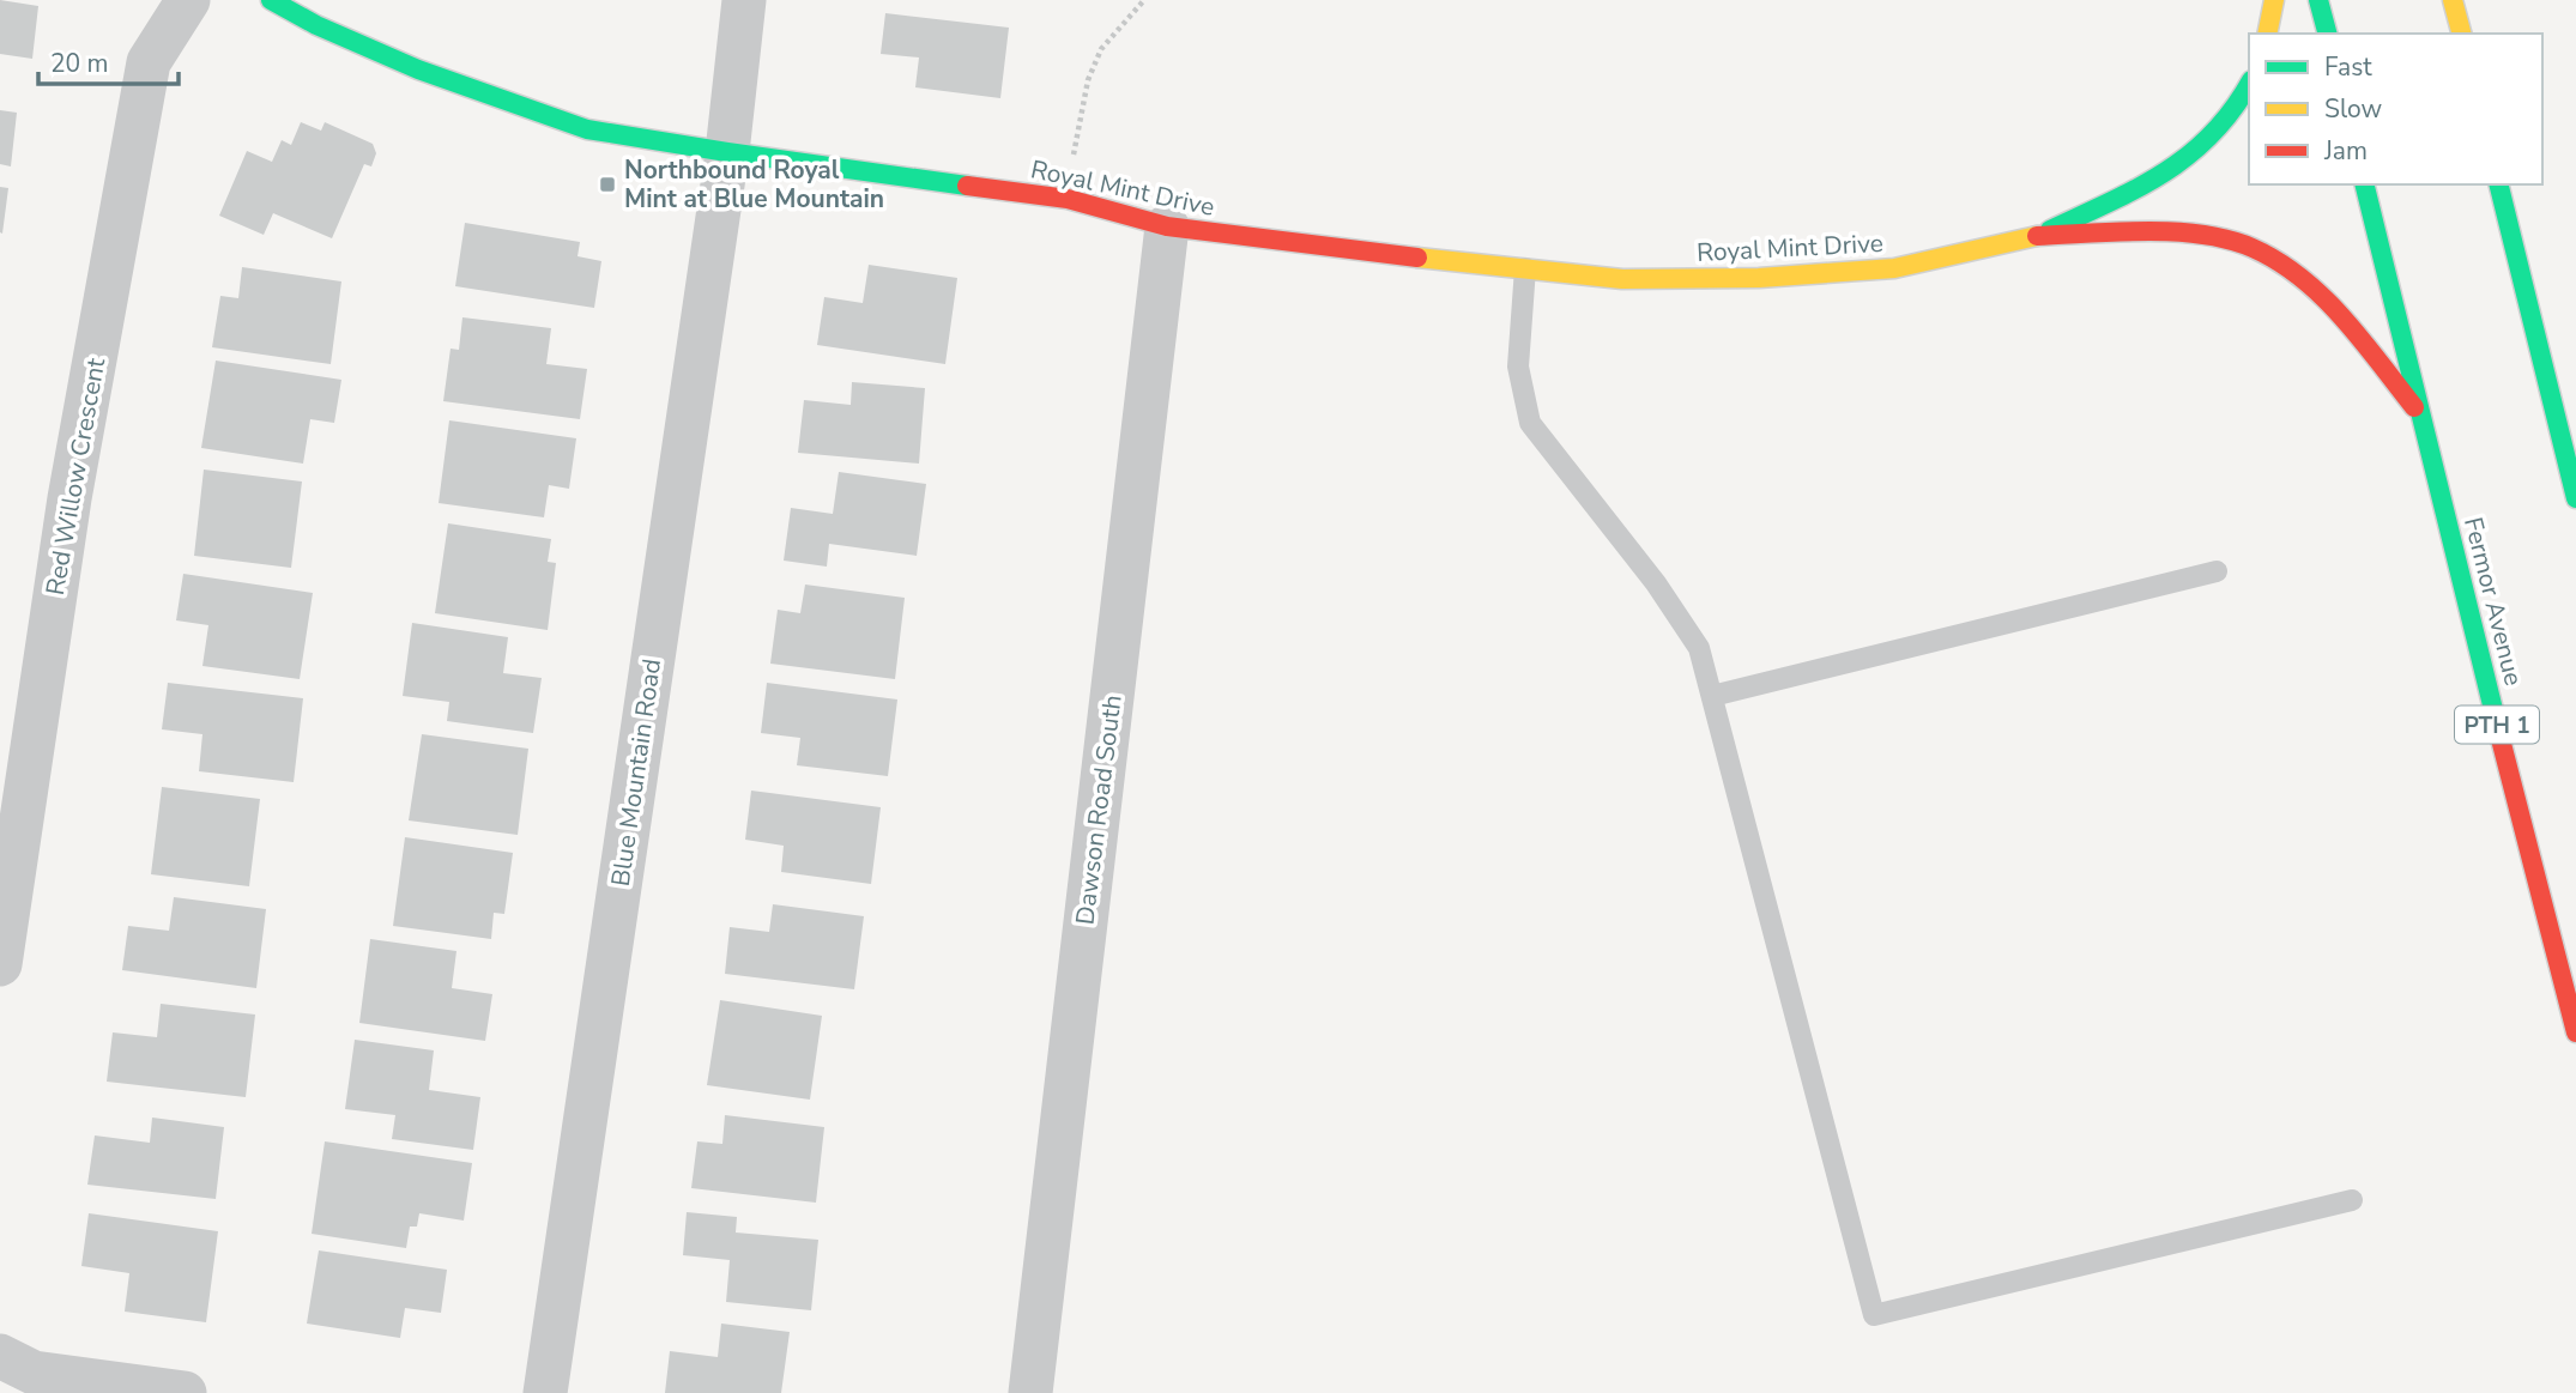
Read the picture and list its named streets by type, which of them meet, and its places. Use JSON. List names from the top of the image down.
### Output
{
  "streets": {
    "main road": ["Royal Mint Drive", "Fermor Avenue", "PTH 1"],
    "street": ["Red Willow Crescent", "Blue Mountain Road", "Dawson Road South"]
  },
  "crossings": [
    ["Royal Mint Drive", "Blue Mountain Road"],
    ["Royal Mint Drive", "Dawson Road South"]
  ],
  "places": {
    "transit": ["Northbound Royal Mint at Blue Mountain"]
  },
  "legend": ["Fast", "Slow", "Jam"],
  "scale_bar": "20 m"
}
